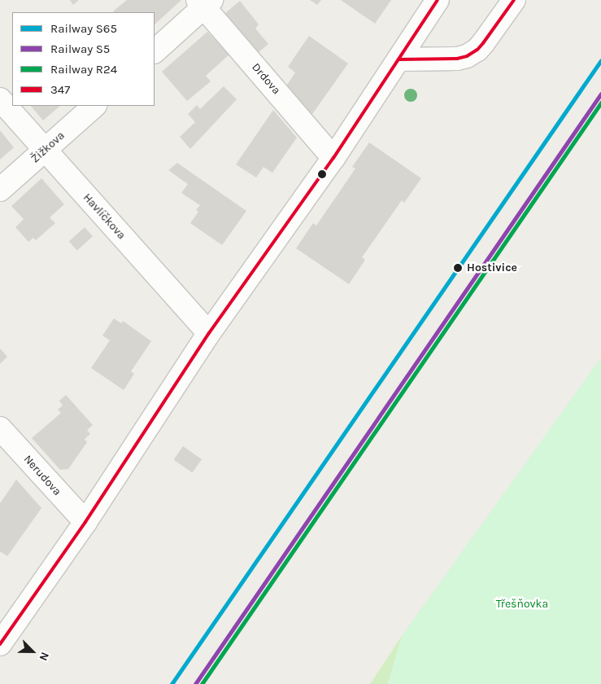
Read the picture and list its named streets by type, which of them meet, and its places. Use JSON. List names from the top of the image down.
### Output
{
  "streets": {
    "street": [
      "Drdova",
      "Žižkova",
      "Havlíčkova",
      "Nerudova"
    ]
  },
  "crossings": [
    ["Žižkova", "Havlíčkova"]
  ],
  "parks": ["Třešňovka"],
  "places": ["Hostivice"],
  "lines": [
    "transit line 347",
    "rail line S65",
    "rail line S5",
    "rail line R24"
  ],
  "legend": [
    "Railway S65",
    "Railway S5",
    "Railway R24",
    "347"
  ],
  "north": "bottom right"
}
